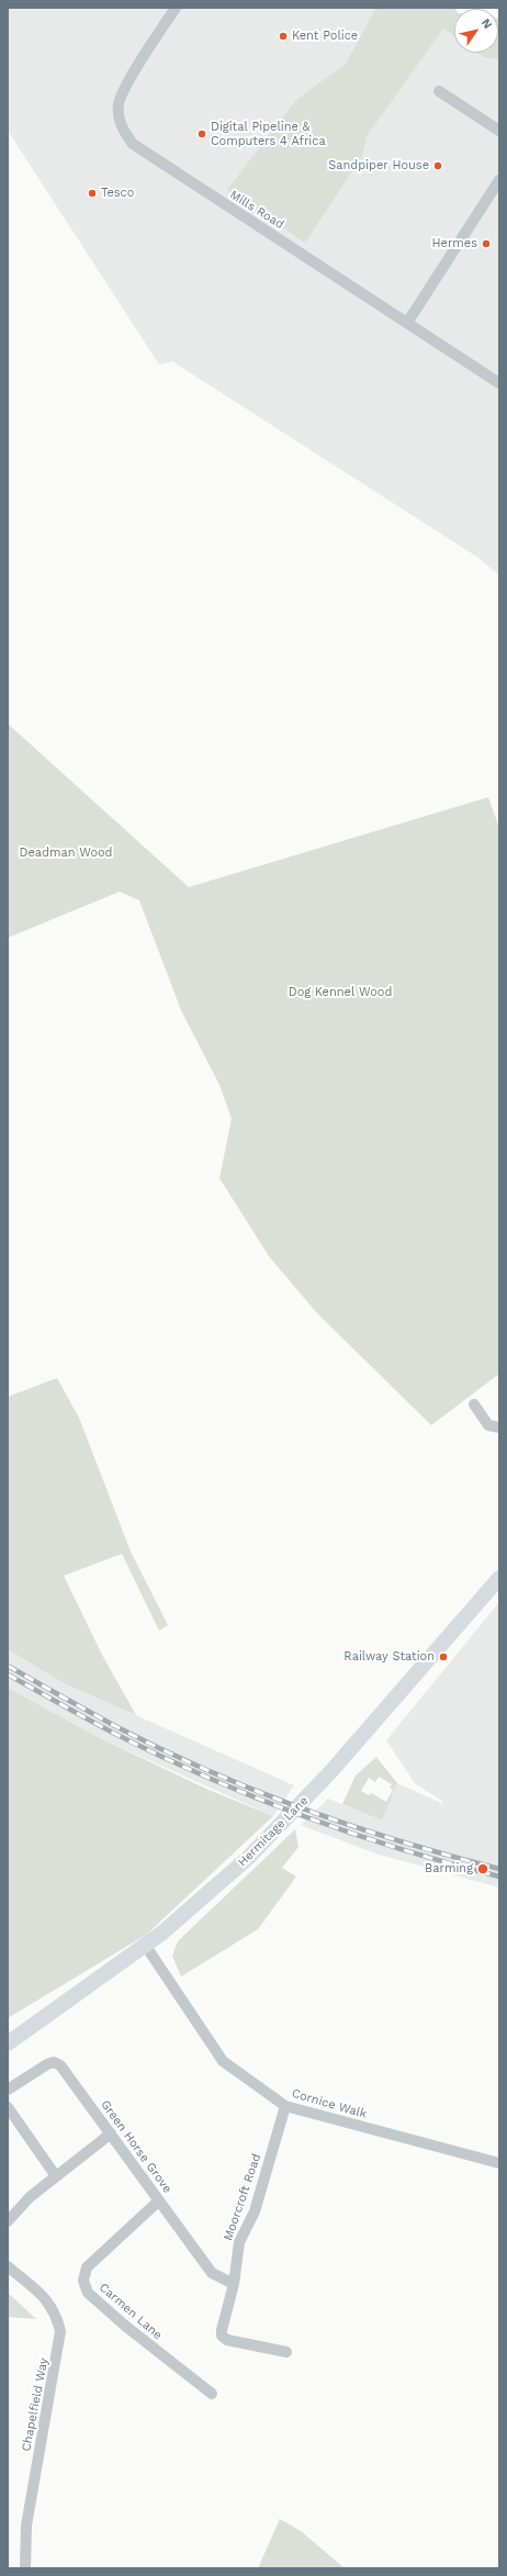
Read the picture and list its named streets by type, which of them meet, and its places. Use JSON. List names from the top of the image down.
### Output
{
  "streets": {
    "main road": ["Hermitage Lane"],
    "street": [
      "Mills Road",
      "Cornice Walk",
      "Green Horse Grove",
      "Moorcroft Road",
      "Carmen Lane",
      "Chapelfield Way"
    ]
  },
  "crossings": [
    ["Hermitage Lane", "Cornice Walk"],
    ["Cornice Walk", "Moorcroft Road"],
    ["Green Horse Grove", "Moorcroft Road"],
    ["Green Horse Grove", "Carmen Lane"]
  ],
  "parks": ["Deadman Wood", "Dog Kennel Wood"],
  "places": [
    "Kent Police",
    "Digital Pipeline & Computers 4 Africa",
    "Sandpiper House",
    "Tesco",
    "Hermes",
    "Railway Station",
    "Barming"
  ],
  "north": "top right"
}
